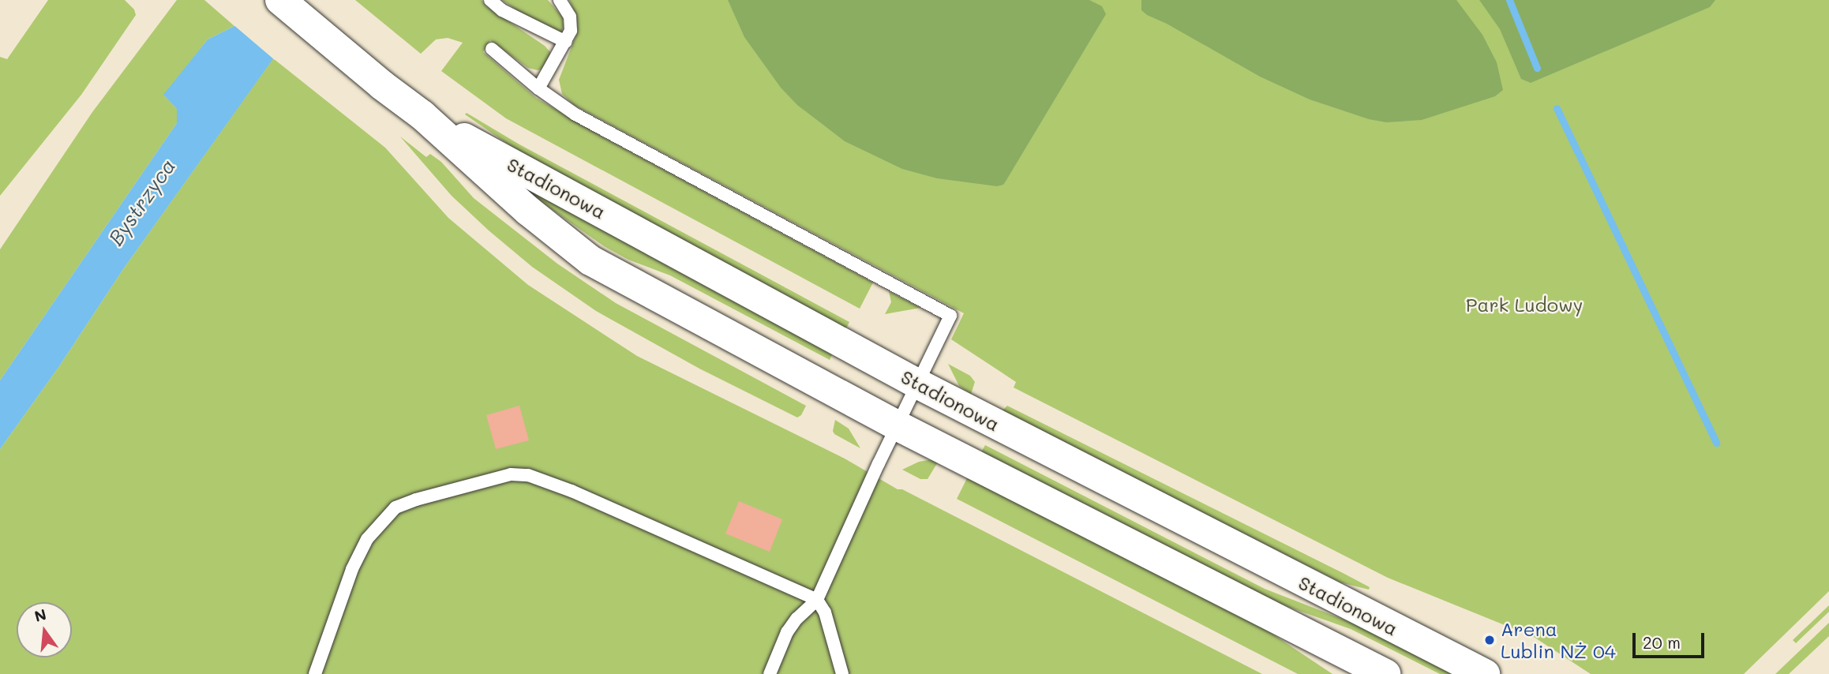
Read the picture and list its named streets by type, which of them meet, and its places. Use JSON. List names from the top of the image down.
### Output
{
  "streets": {
    "street": ["Stadionowa"]
  },
  "water": ["Bystrzyca"],
  "parks": ["Park Ludowy"],
  "places": ["Arena Lublin NŻ 04"],
  "scale_bar": "20 m",
  "north": "top"
}
